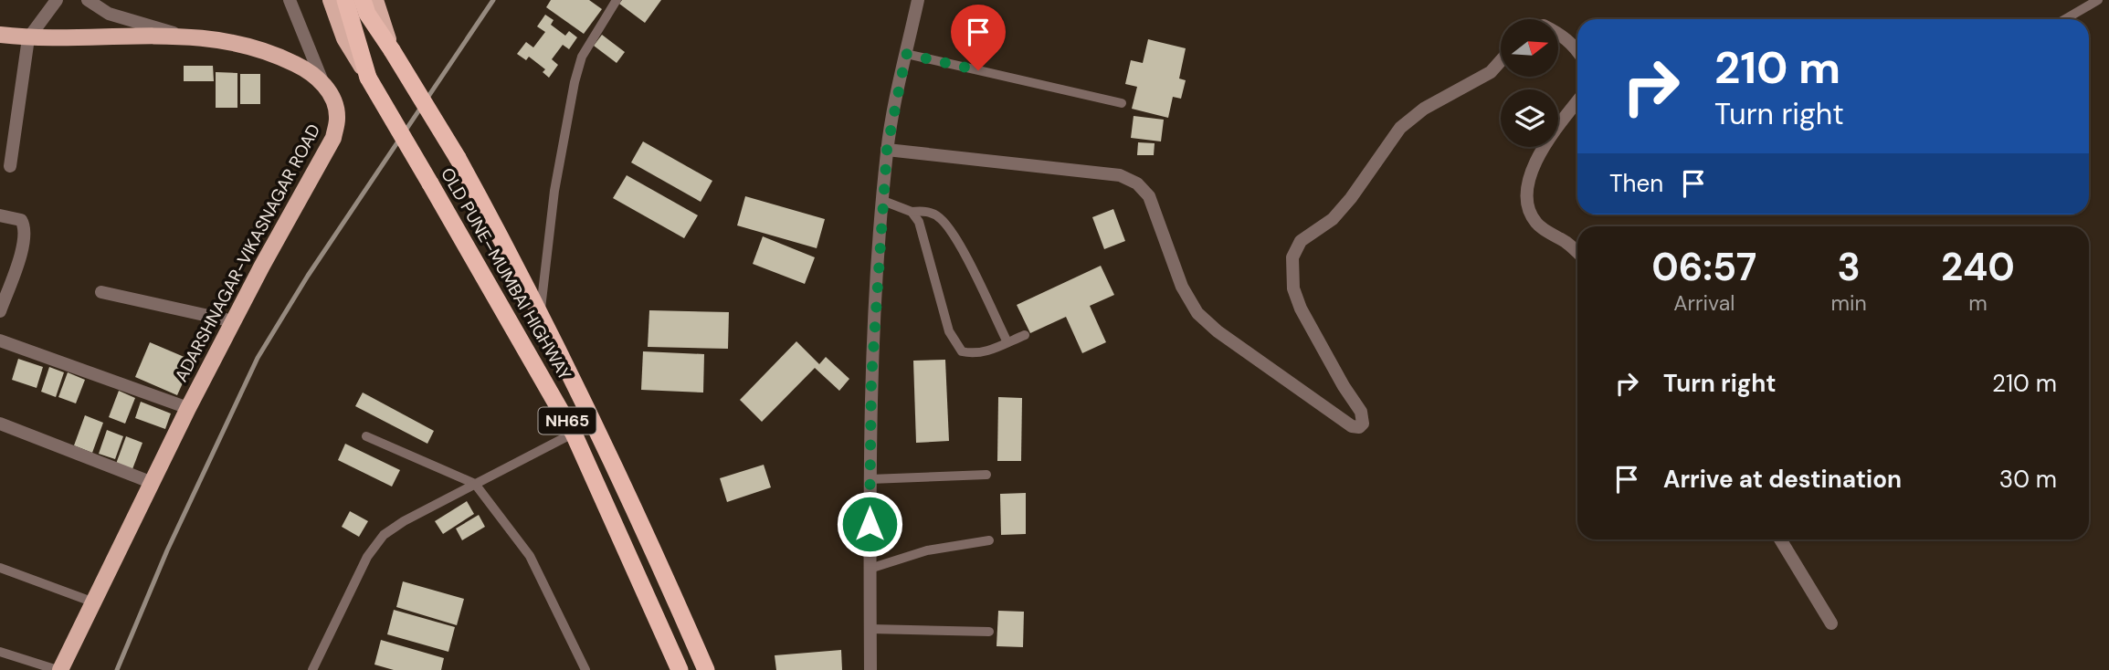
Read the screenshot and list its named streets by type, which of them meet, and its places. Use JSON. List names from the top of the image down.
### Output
{
  "streets": {
    "highway": ["OLD PUNE–MUMBAI HIGHWAY", "NH65"],
    "main road": ["ADARSHNAGAR-VIKASNAGAR ROAD"]
  },
  "crossings": [
    ["OLD PUNE–MUMBAI HIGHWAY", "NH65"]
  ],
  "north": "right",
  "page": {
    "turn": ["210 m", "Turn right"],
    "then": "Then",
    "eta": [
      "06:57",
      "Arrival",
      "3",
      "min",
      "240",
      "m"
    ],
    "list": [
      {
        "name": "Turn right",
        "value": "210 m"
      },
      {
        "name": "Arrive at destination",
        "value": "30 m"
      }
    ]
  }
}
